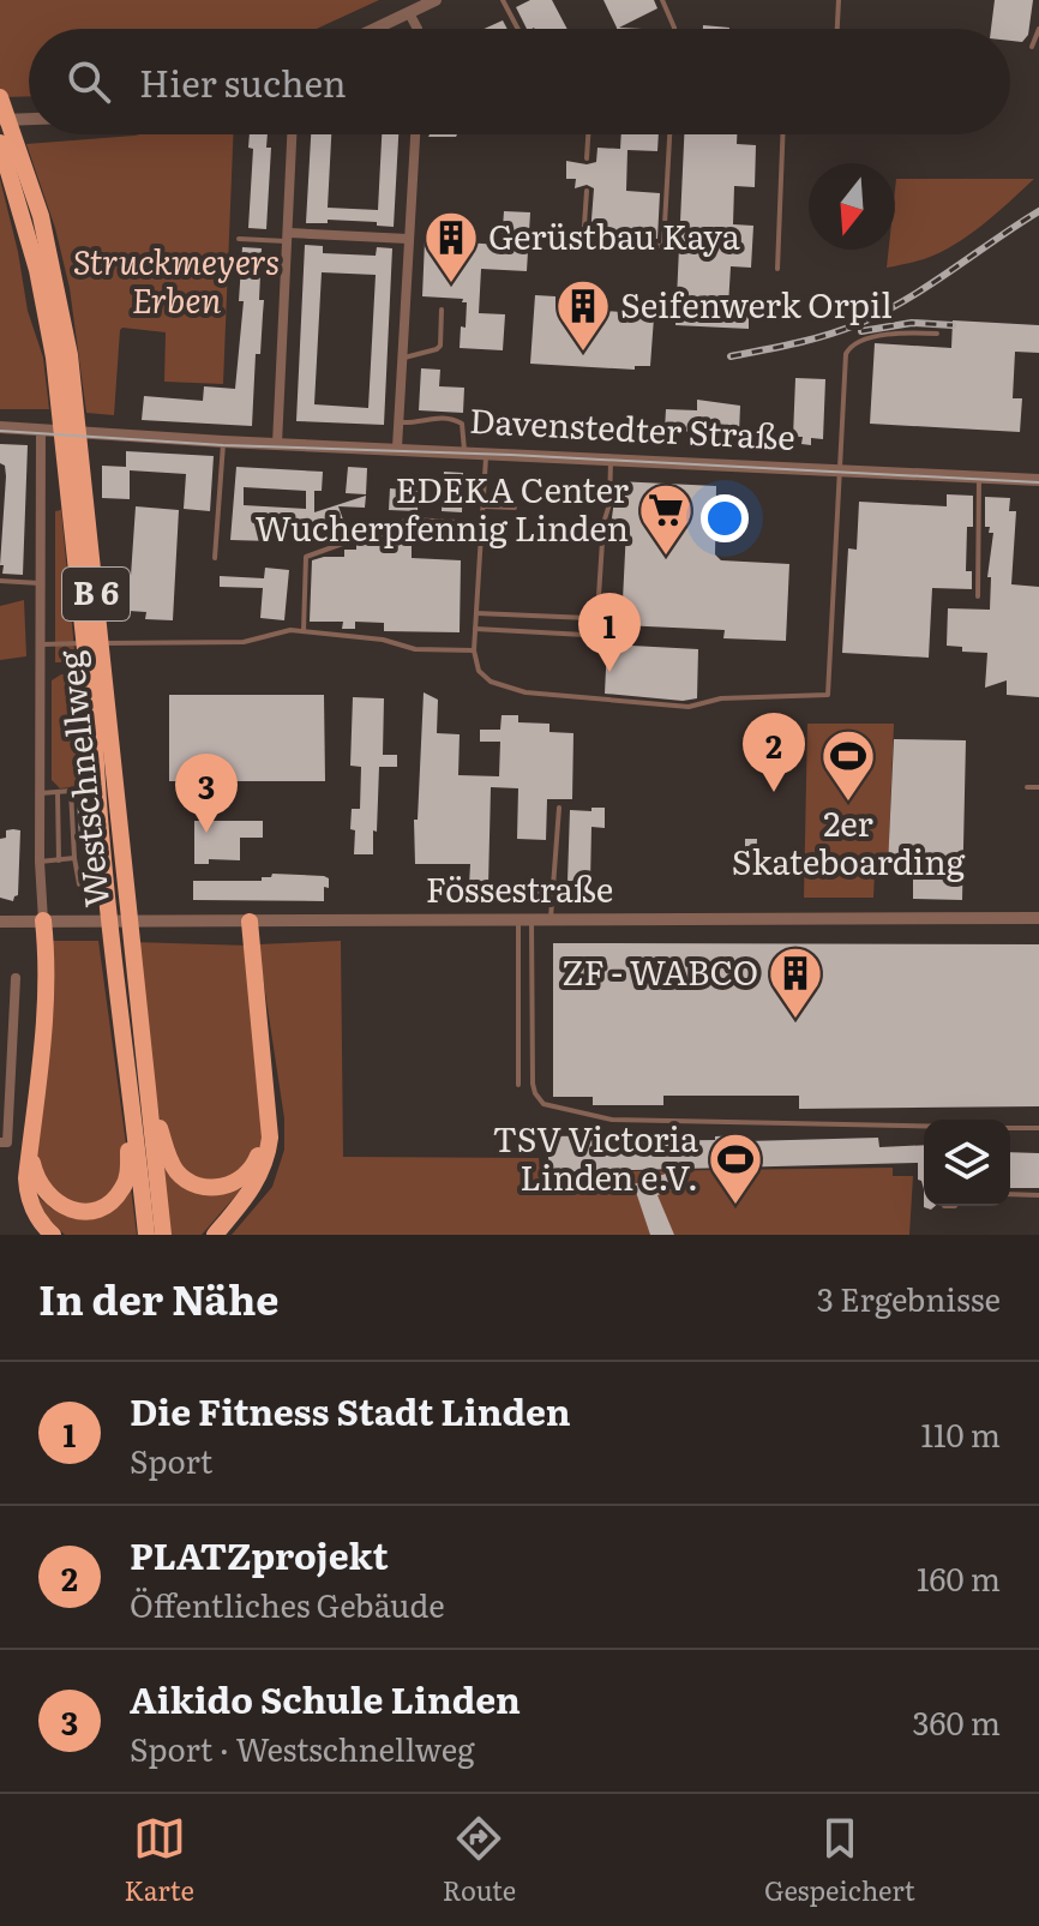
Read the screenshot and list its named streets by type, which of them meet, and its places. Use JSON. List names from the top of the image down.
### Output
{
  "streets": {
    "highway": ["B 6", "Westschnellweg"],
    "street": ["Davenstedter Straße", "Fössestraße"]
  },
  "parks": ["Struckmeyers Erben"],
  "places": {
    "building": ["Gerüstbau Kaya", "Seifenwerk Orpil", "ZF - WABCO"],
    "supermarket": ["EDEKA Center Wucherpfennig Linden"],
    "sports": ["2er Skateboarding", "TSV Victoria Linden e.V."]
  },
  "north": "bottom",
  "page": {
    "search": "Hier suchen",
    "pins": ["1", "2", "3"],
    "heading": ["In der Nähe", "3 Ergebnisse"],
    "list": [
      {
        "mark": "1",
        "name": "Die Fitness Stadt Linden",
        "note": "Sport",
        "value": "110 m"
      },
      {
        "mark": "2",
        "name": "PLATZprojekt",
        "note": "Öffentliches Gebäude",
        "value": "160 m"
      },
      {
        "mark": "3",
        "name": "Aikido Schule Linden",
        "note": "Sport · Westschnellweg",
        "value": "360 m"
      }
    ],
    "nav": ["Karte", "Route", "Gespeichert"]
  }
}
